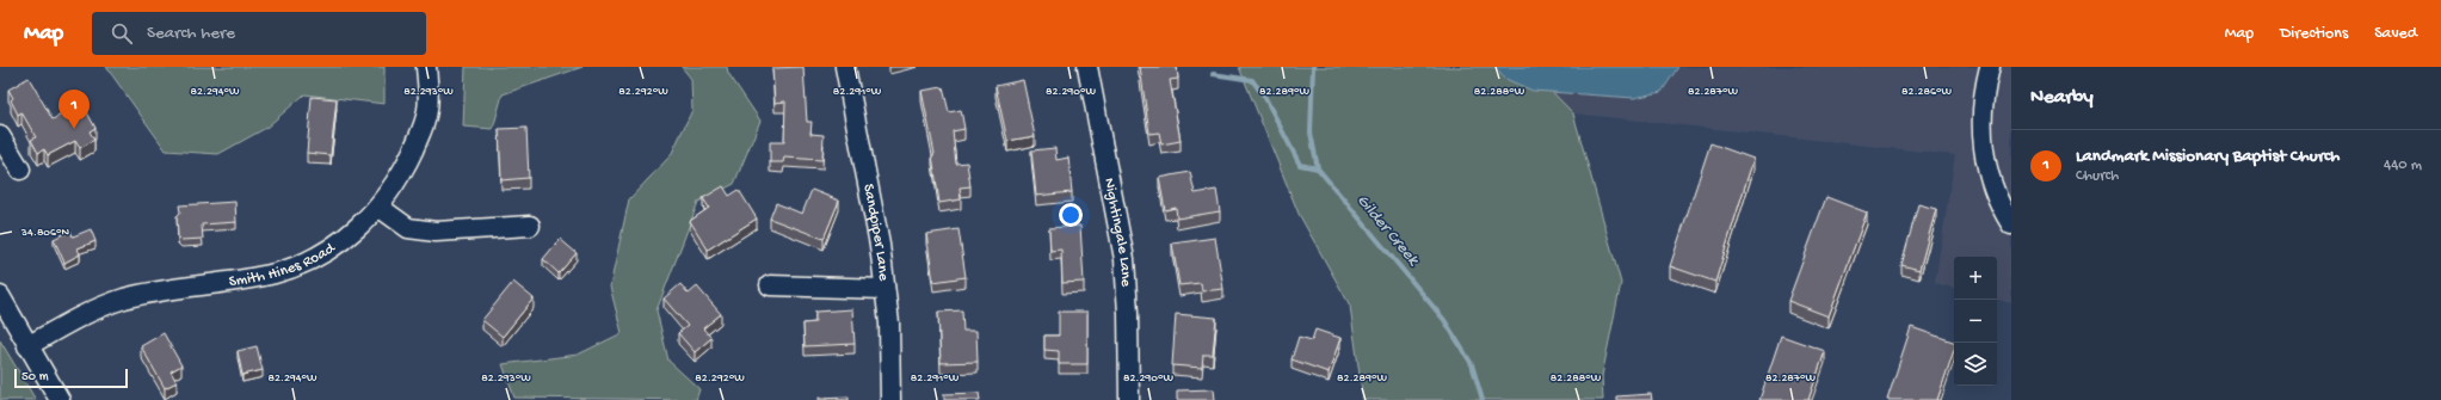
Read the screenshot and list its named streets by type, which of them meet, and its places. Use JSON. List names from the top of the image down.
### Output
{
  "streets": {
    "street": ["Sandpiper Lane", "Nightingale Lane", "Smith Hines Road"]
  },
  "water": ["Gilder Creek"],
  "scale_bar": "50 m",
  "page": {
    "header": "Map",
    "search": "Search here",
    "nav": ["Map", "Directions", "Saved"],
    "heading": "Nearby",
    "pins": "1",
    "list": [
      {
        "mark": "1",
        "name": "Landmark Missionary Baptist Church",
        "note": "Church",
        "value": "440 m"
      }
    ],
    "map_buttons": ["+", "−"],
    "scale": "50 m"
  },
  "coordinates": [
    "82.288°W",
    "82.286°W",
    "82.294°W",
    "82.293°W",
    "82.292°W",
    "82.291°W",
    "82.290°W",
    "82.289°W",
    "82.287°W",
    "34.806°N"
  ]
}
